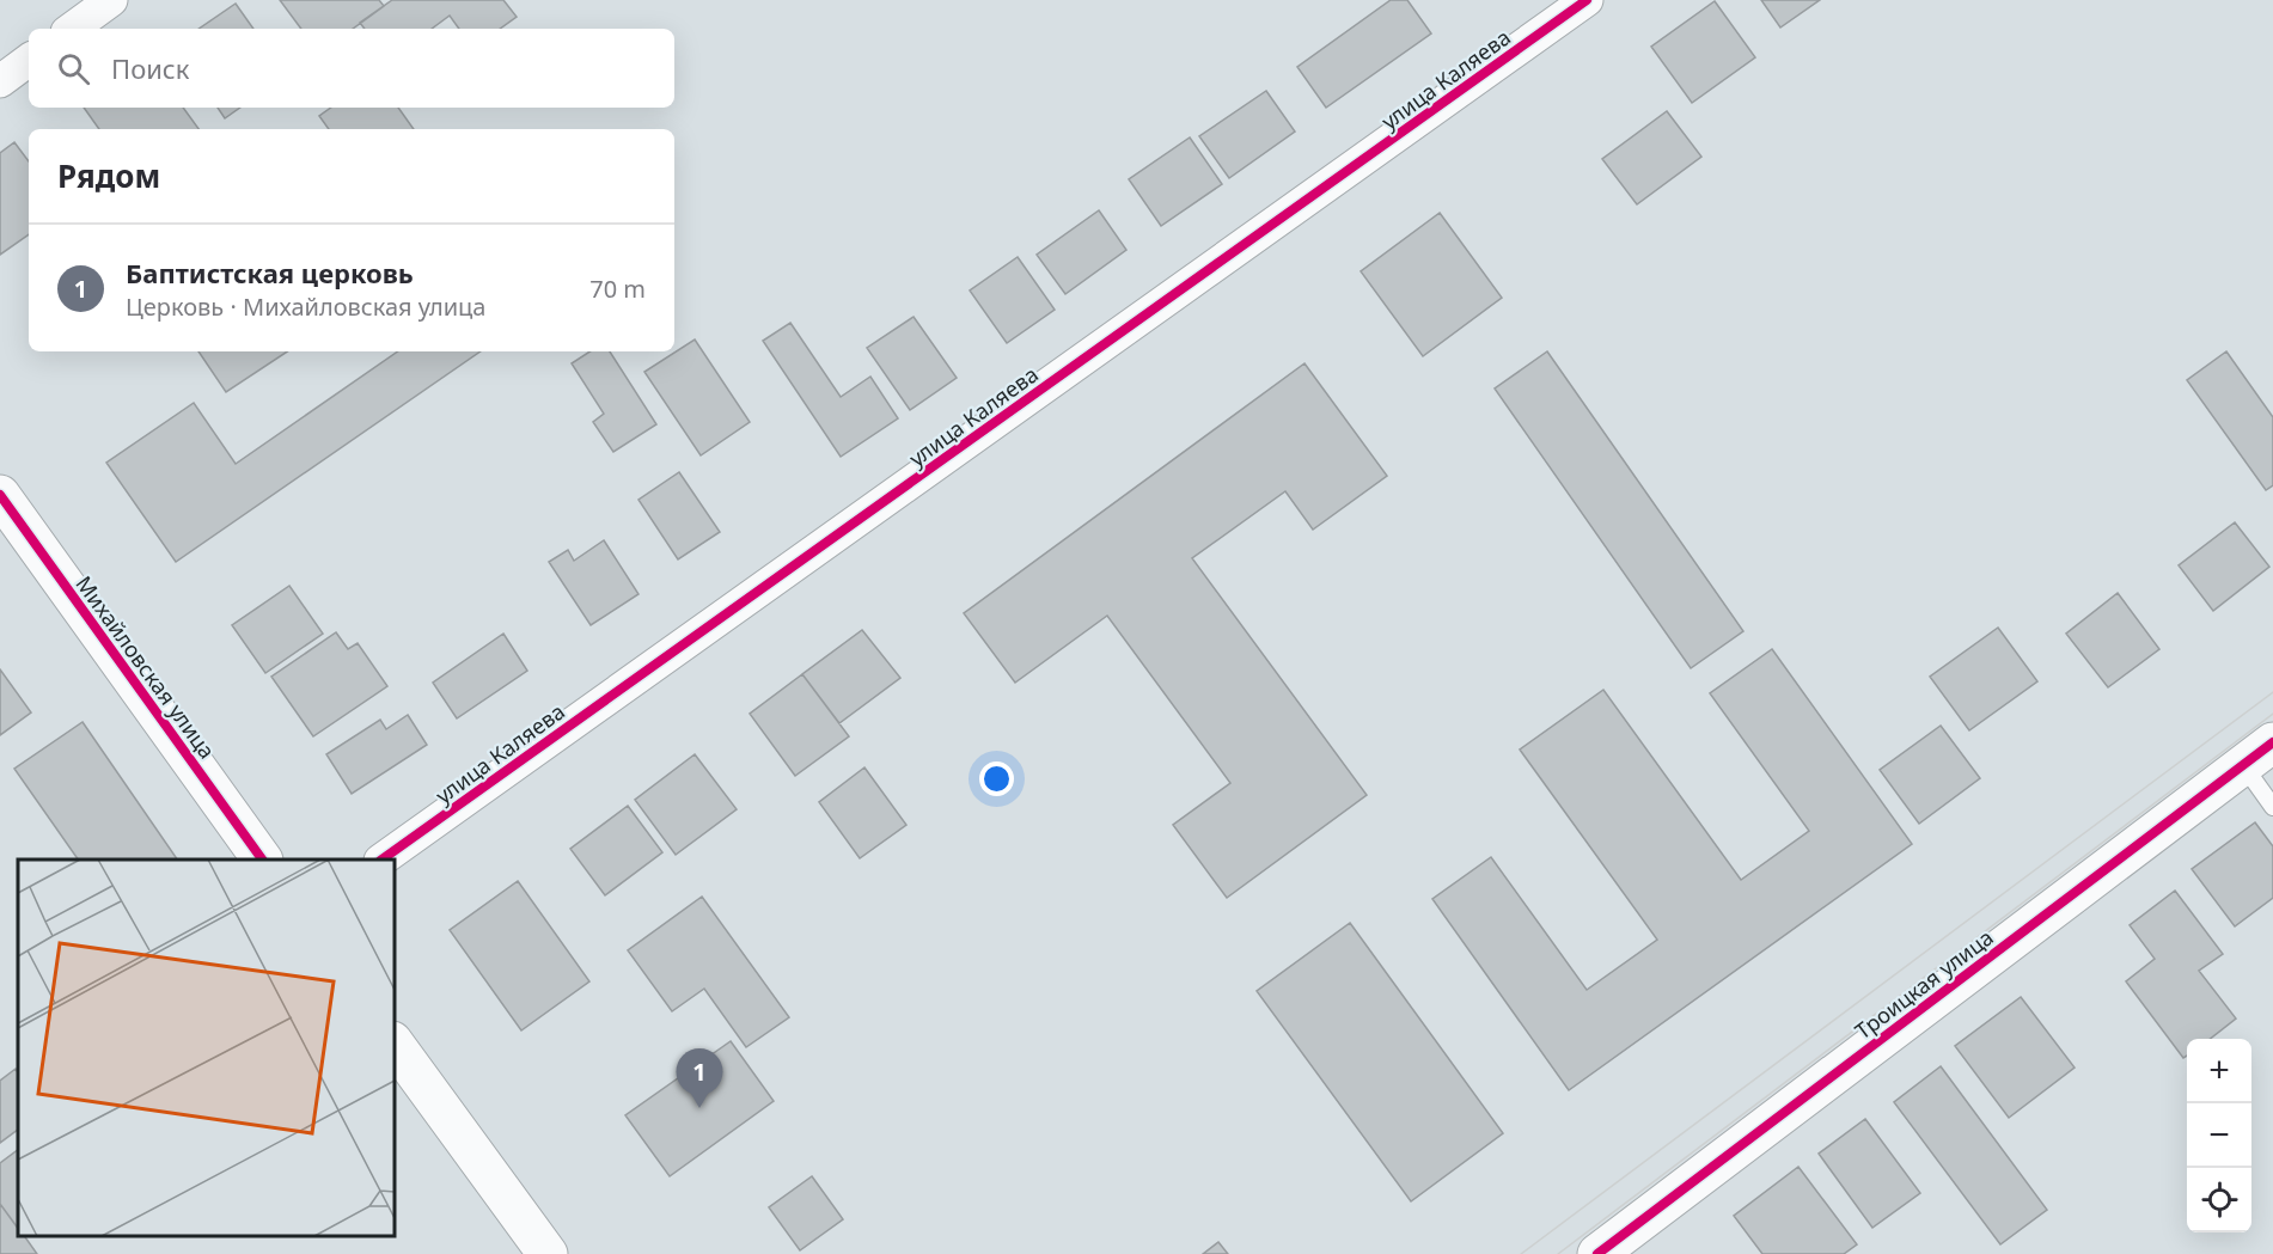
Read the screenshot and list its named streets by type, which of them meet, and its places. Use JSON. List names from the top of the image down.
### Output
{
  "streets": {
    "street": ["улица Каляева", "Михайловская улица", "Троицкая улица"]
  },
  "page": {
    "search": "Поиск",
    "heading": "Рядом",
    "list": [
      {
        "mark": "1",
        "name": "Баптистская церковь",
        "note": "Церковь · Михайловская улица",
        "value": "70 m"
      }
    ],
    "map_buttons": ["+", "−"],
    "pins": "1"
  }
}
